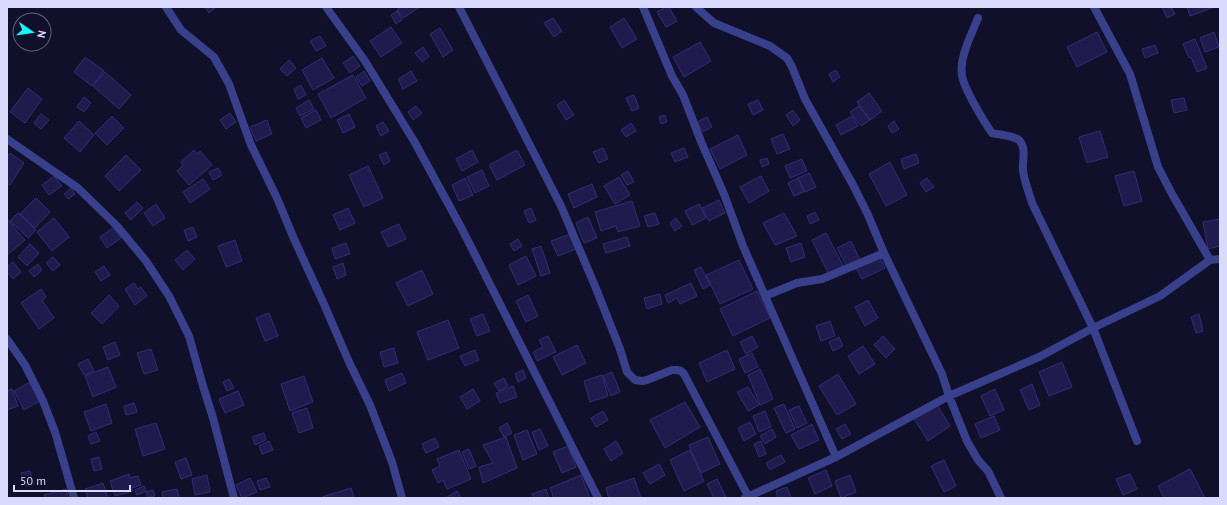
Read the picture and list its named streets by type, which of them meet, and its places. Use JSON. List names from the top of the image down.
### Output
{
  "scale_bar": "50 m",
  "north": "right"
}
